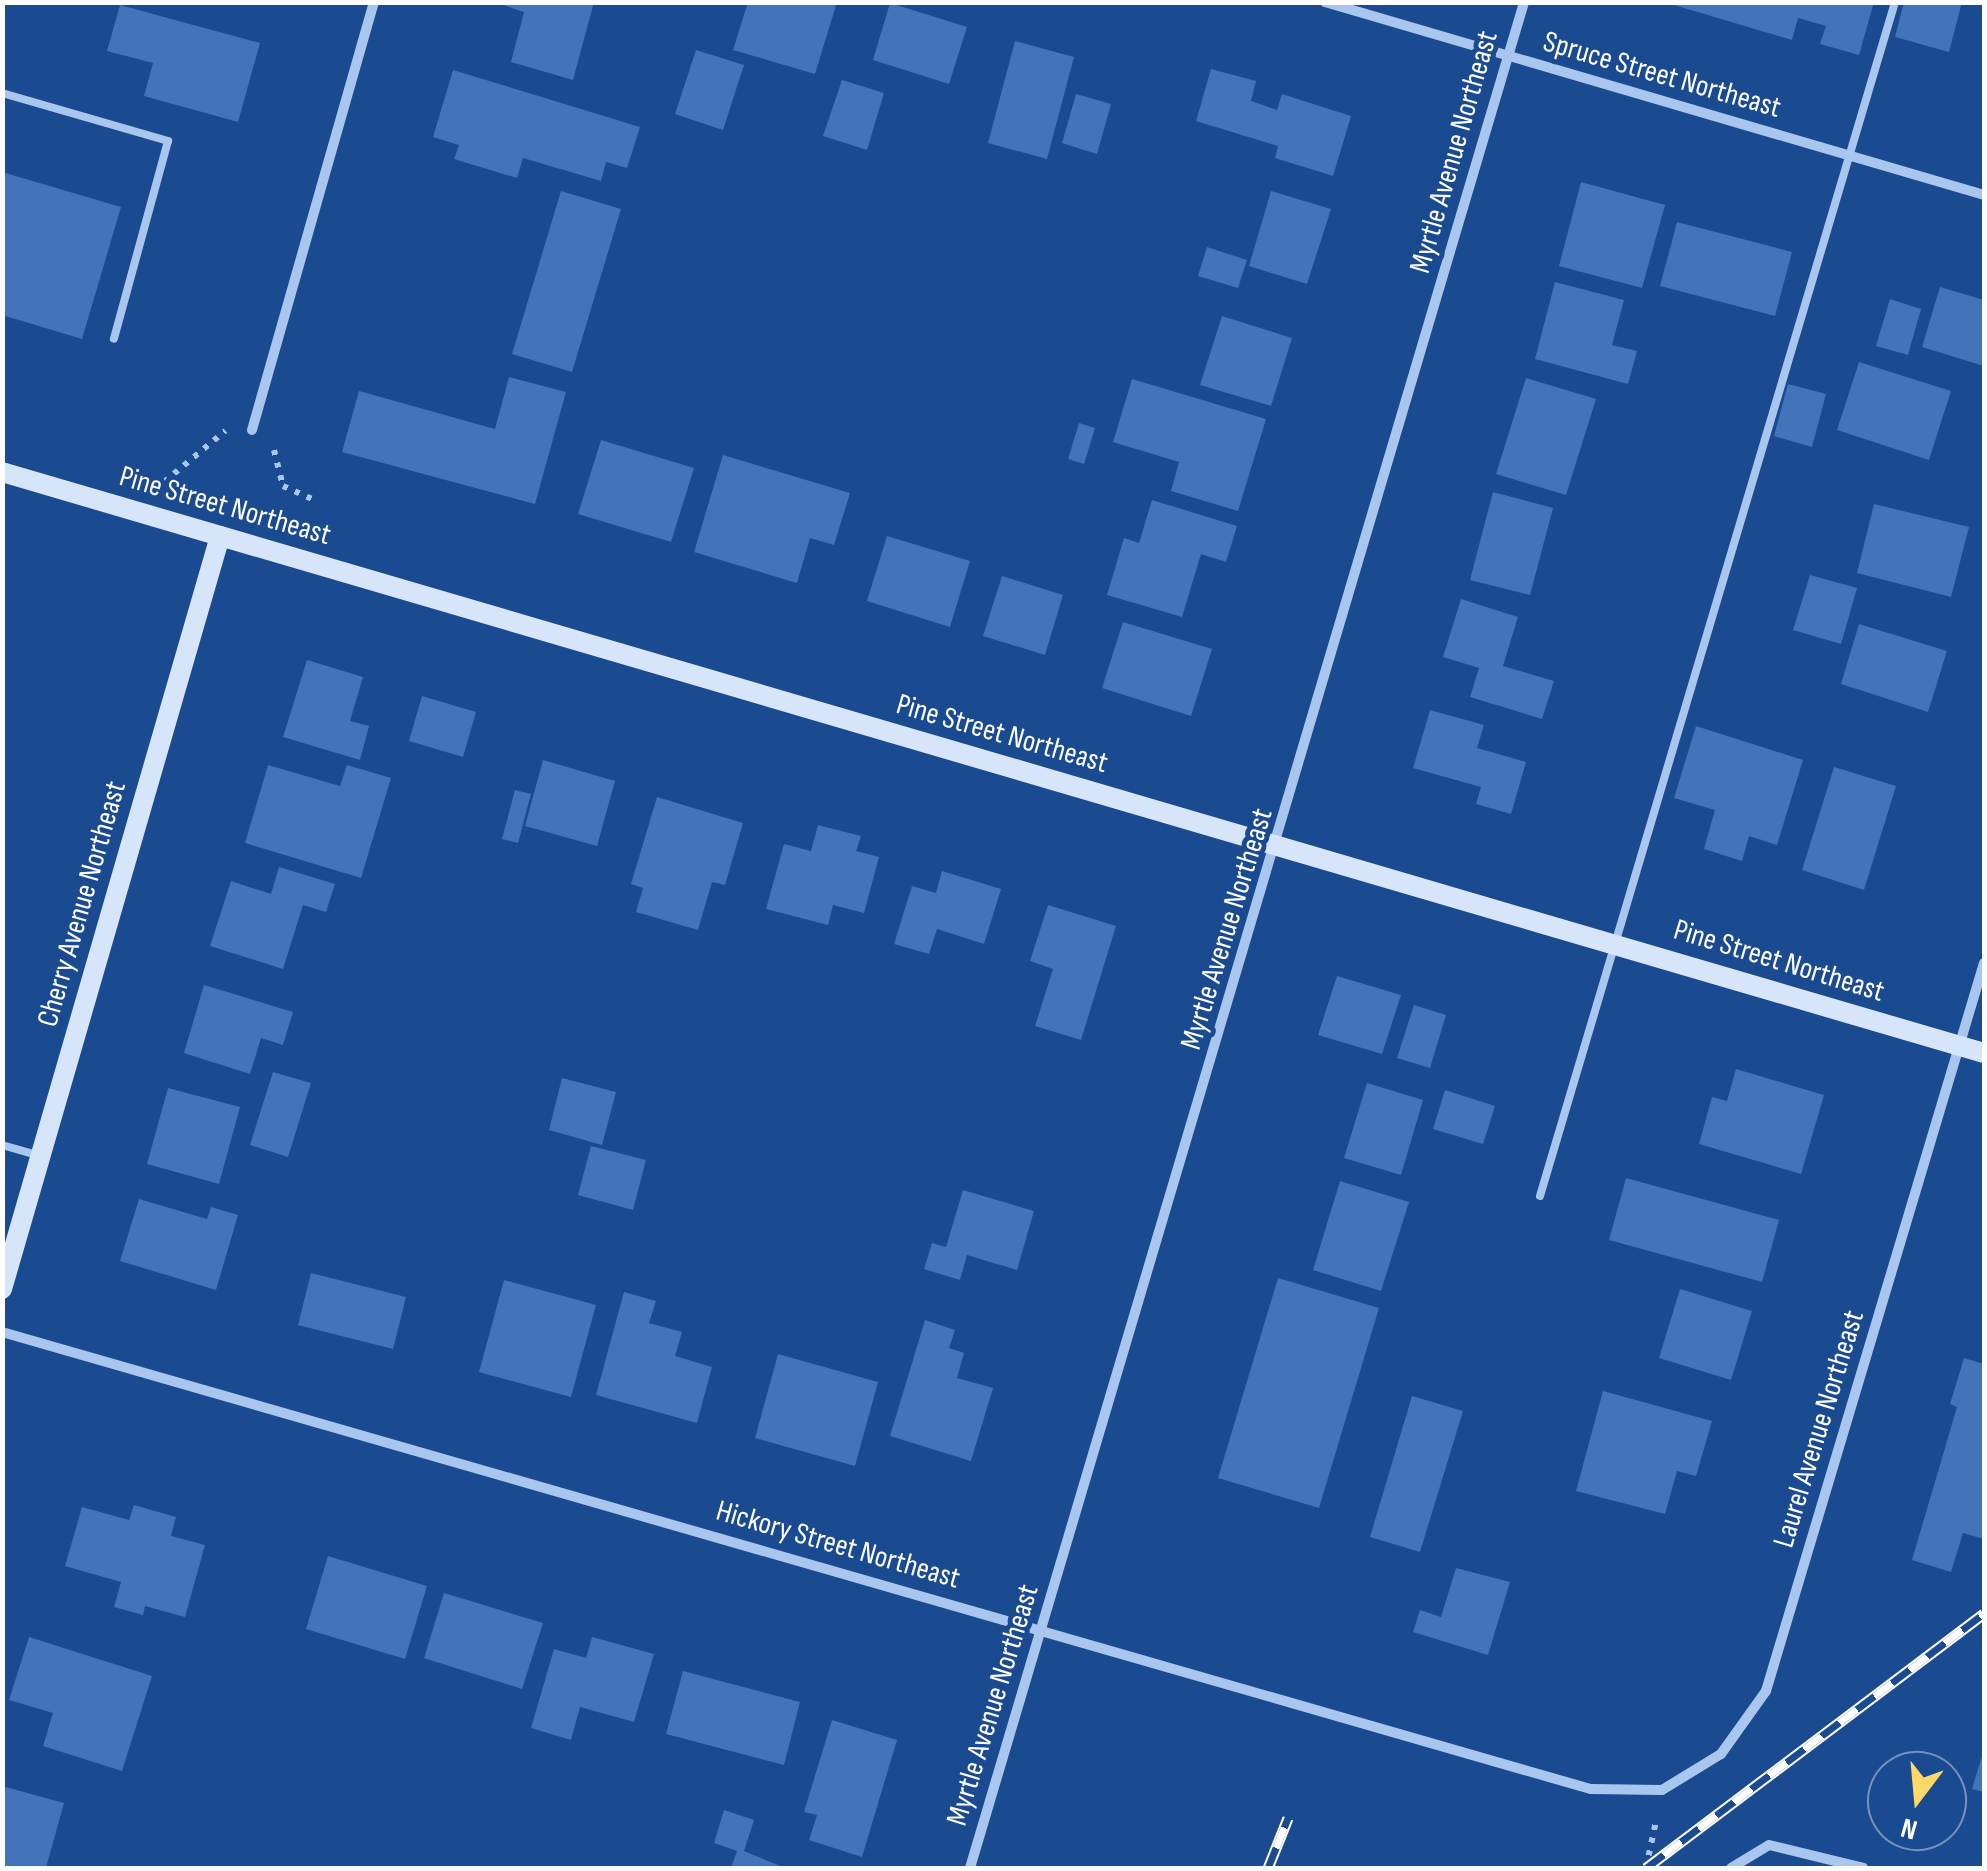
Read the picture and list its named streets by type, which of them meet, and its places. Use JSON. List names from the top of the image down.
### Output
{
  "streets": {
    "main road": ["Pine Street Northeast", "Cherry Avenue Northeast"],
    "street": [
      "Spruce Street Northeast",
      "Myrtle Avenue Northeast",
      "Laurel Avenue Northeast",
      "Hickory Street Northeast"
    ]
  },
  "crossings": [
    ["Spruce Street Northeast", "Myrtle Avenue Northeast"],
    ["Myrtle Avenue Northeast", "Pine Street Northeast"],
    ["Myrtle Avenue Northeast", "Hickory Street Northeast"],
    ["Pine Street Northeast", "Cherry Avenue Northeast"],
    ["Pine Street Northeast", "Laurel Avenue Northeast"],
    ["Laurel Avenue Northeast", "Hickory Street Northeast"]
  ],
  "north": "bottom"
}
